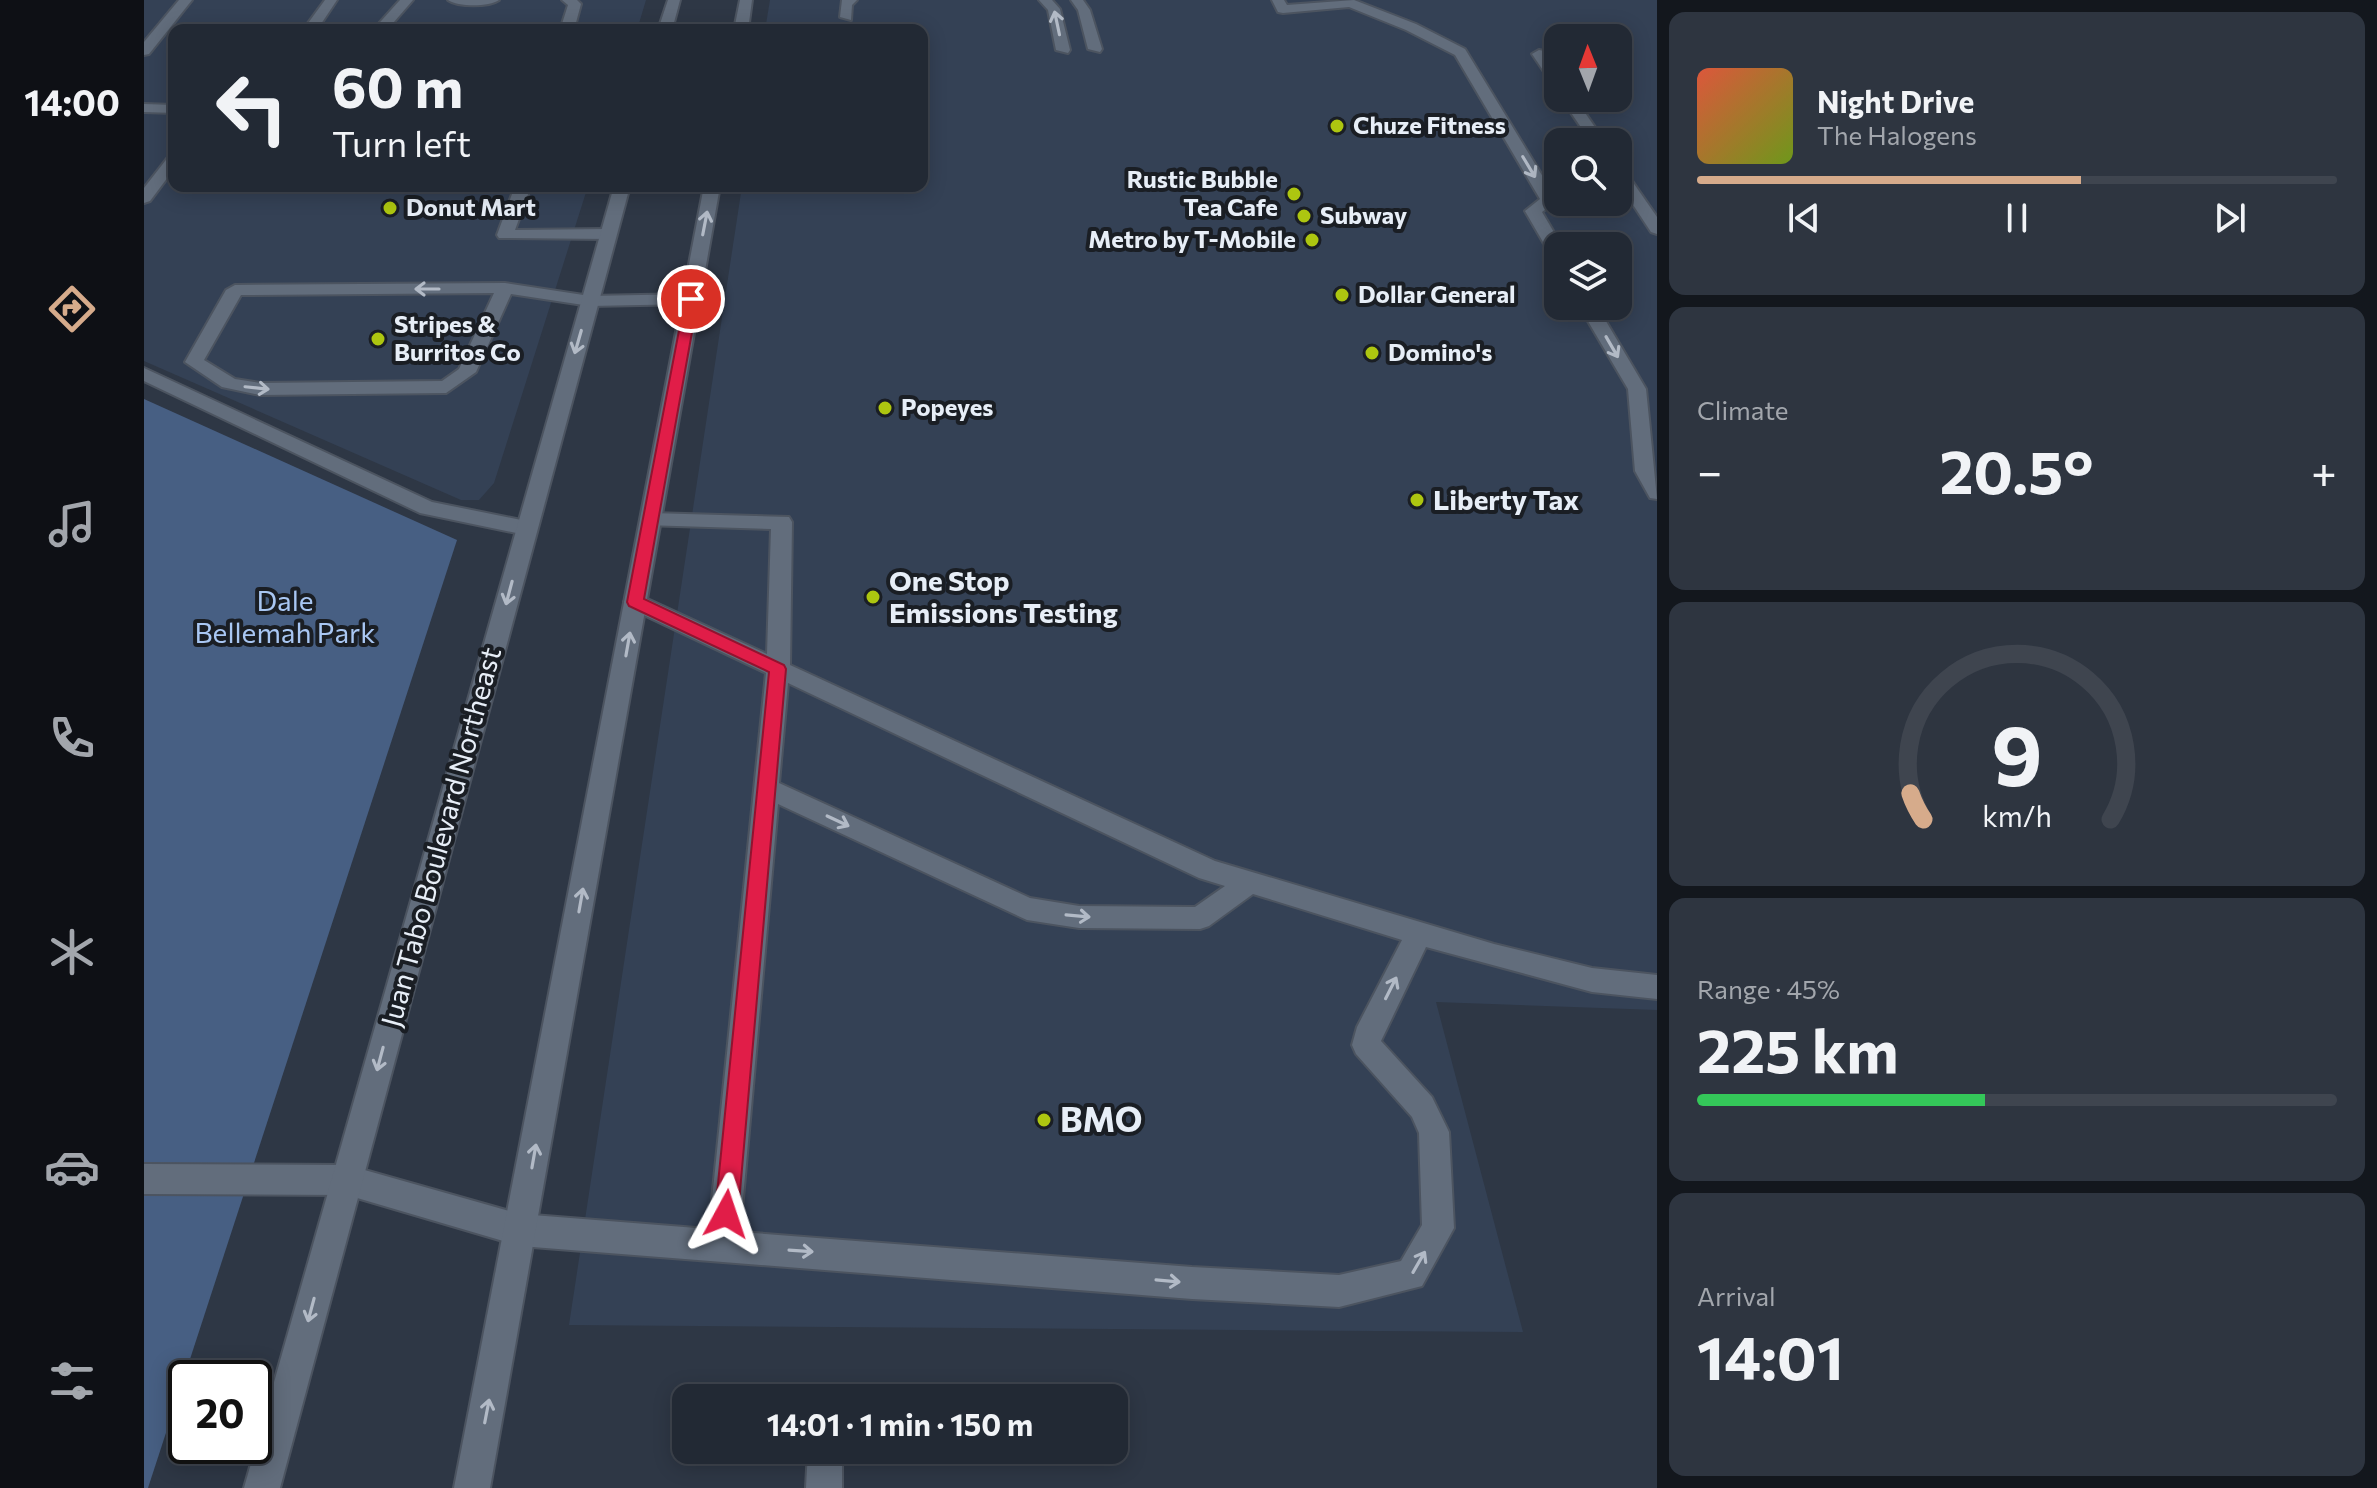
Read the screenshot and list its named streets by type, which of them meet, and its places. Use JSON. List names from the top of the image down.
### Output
{
  "streets": {
    "main road": ["Juan Tabo Boulevard Northeast"]
  },
  "parks": ["Dale Bellemah Park"],
  "places": [
    "Chuze Fitness",
    "Rustic Bubble Tea Cafe",
    "Donut Mart",
    "Subway",
    "Metro by T-Mobile",
    "Dollar General",
    "Stripes & Burritos Co",
    "Domino's",
    "Popeyes",
    "Liberty Tax",
    "One Stop Emissions Testing",
    "BMO"
  ],
  "north": "top",
  "page": {
    "tabs": "14:00",
    "turn": ["60 m", "Turn left"],
    "song": ["Night Drive", "The Halogens"],
    "tile": [
      "Climate",
      ["Range · 45%", "225 km"],
      ["Arrival", "14:01"]
    ],
    "heat": ["−", "20.5°", "+"],
    "limit": "20",
    "trip": "14:01 · 1 min · 150 m",
    "gauge": ["9", "km/h"]
  }
}
